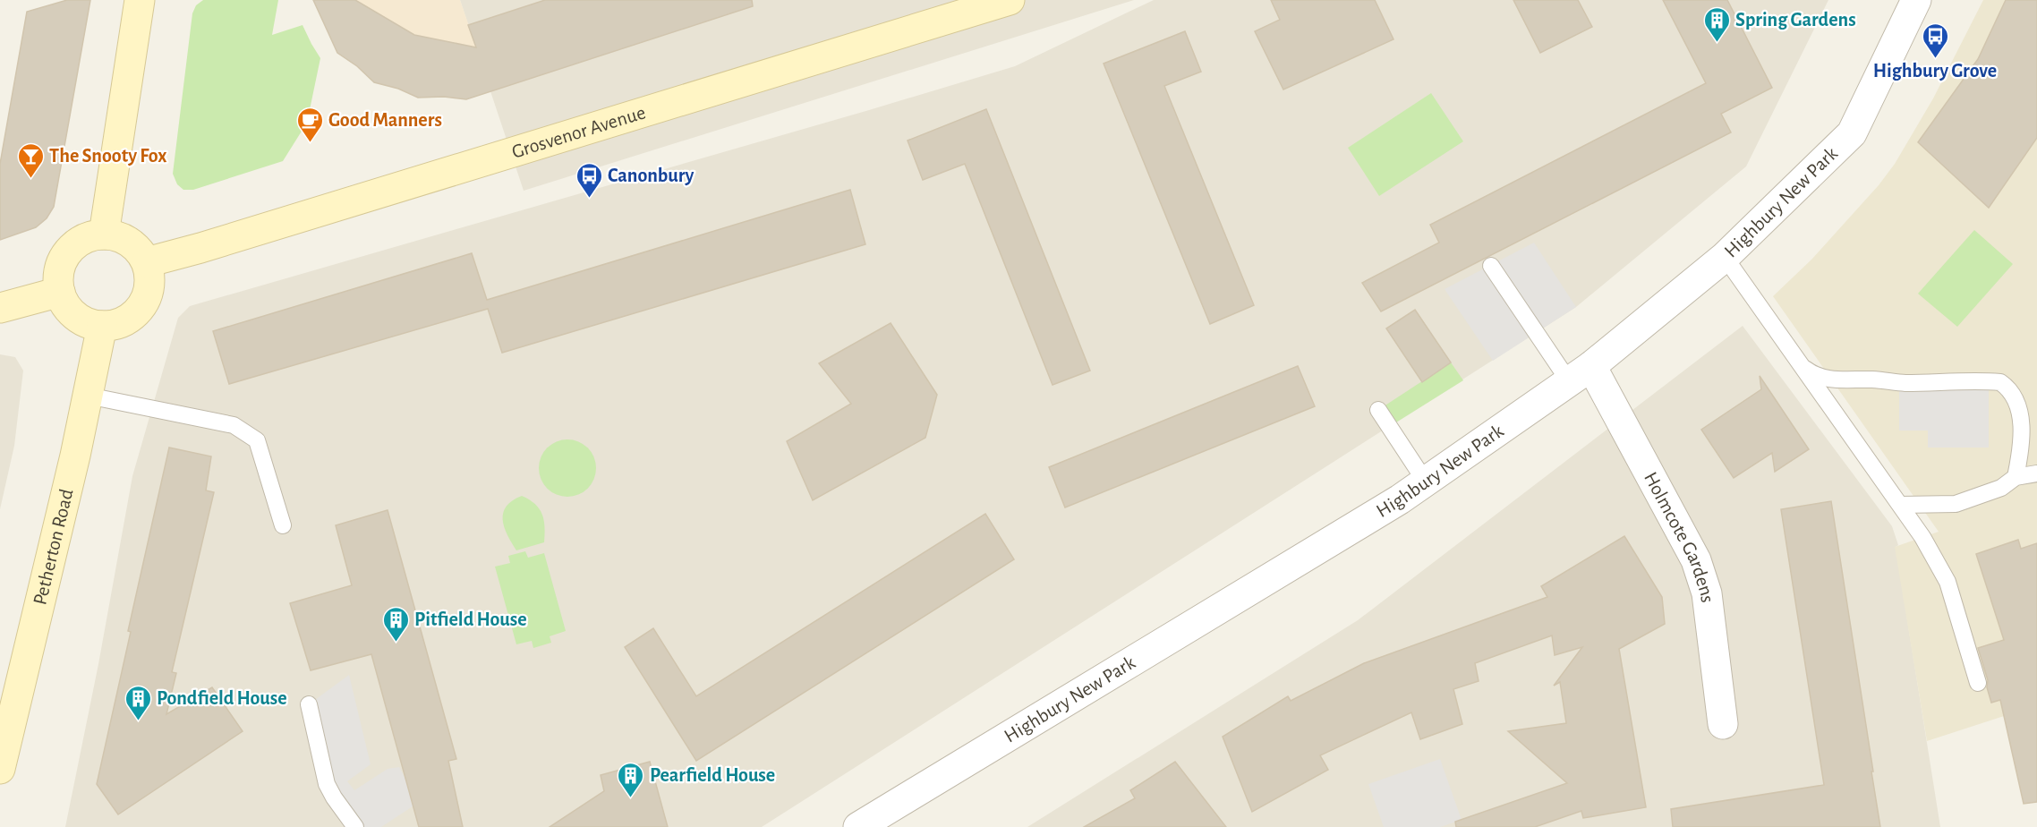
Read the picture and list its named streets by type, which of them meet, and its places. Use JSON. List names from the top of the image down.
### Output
{
  "streets": {
    "street": [
      "Grosvenor Avenue",
      "Highbury New Park",
      "Holmcote Gardens",
      "Petherton Road"
    ]
  },
  "crossings": [
    ["Grosvenor Avenue", "Petherton Road"],
    ["Highbury New Park", "Holmcote Gardens"]
  ],
  "places": {
    "building": [
      "Spring Gardens",
      "Pitfield House",
      "Pondfield House",
      "Pearfield House"
    ],
    "bus stop": ["Highbury Grove", "Canonbury"],
    "cafe": ["Good Manners"],
    "bar": ["The Snooty Fox"]
  }
}
